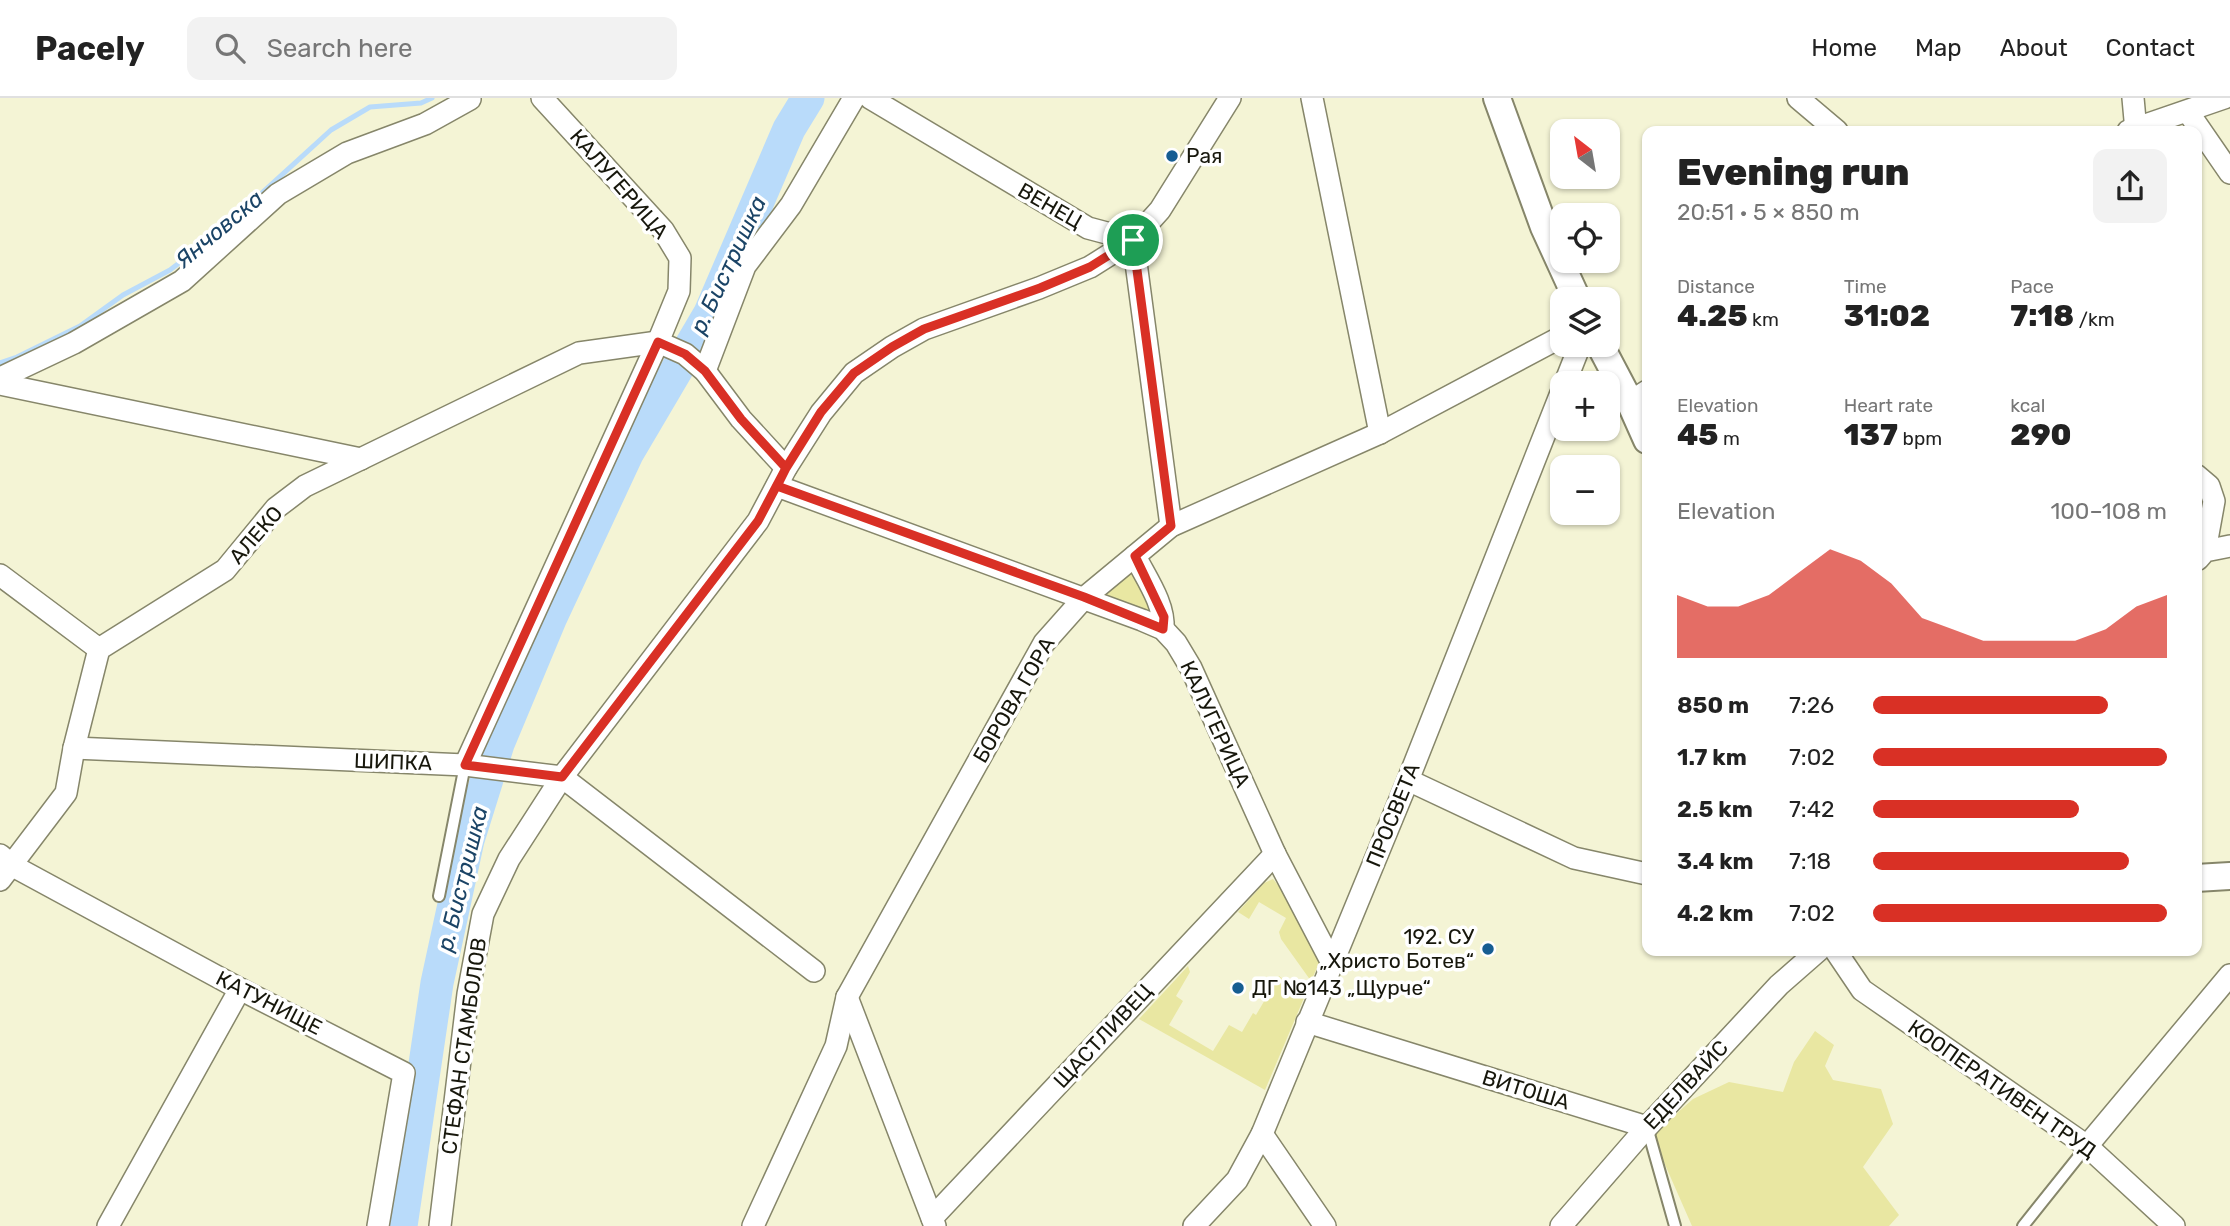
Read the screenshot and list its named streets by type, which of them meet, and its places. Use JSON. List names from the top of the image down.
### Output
{
  "streets": {
    "street": [
      "КАЛУГЕРИЦА",
      "ВЕНЕЦ",
      "АЛЕКО",
      "БОРОВА ГОРА",
      "ШИПКА",
      "ПРОСВЕТА",
      "КАТУНИЩЕ",
      "ЩАСТЛИВЕЦ",
      "СТЕФАН СТАМБОЛОВ",
      "ЕДЕЛВАЙС",
      "КООПЕРАТИВЕН ТРУД",
      "ВИТОША"
    ]
  },
  "crossings": [
    ["КАЛУГЕРИЦА", "АЛЕКО"],
    ["КАЛУГЕРИЦА", "ШИПКА"],
    ["КАЛУГЕРИЦА", "ПРОСВЕТА"],
    ["КАЛУГЕРИЦА", "ЩАСТЛИВЕЦ"],
    ["ВЕНЕЦ", "СТЕФАН СТАМБОЛОВ"],
    ["ШИПКА", "СТЕФАН СТАМБОЛОВ"],
    ["ПРОСВЕТА", "ВИТОША"],
    ["ЕДЕЛВАЙС", "ВИТОША"]
  ],
  "water": ["Янчовска", "р. Бистришка"],
  "places": ["Рая", "192. СУ „Христо Ботев“", "ДГ №143 „Щурче“"],
  "north": "top left",
  "page": {
    "header": "Pacely",
    "search": "Search here",
    "nav": [
      "Home",
      "Map",
      "About",
      "Contact"
    ],
    "map_buttons": ["+", "−"],
    "heading": ["Evening run", "20:51 · 5 × 850 m"],
    "stats": [
      ["Distance", "4.25 km"],
      ["Time", "31:02"],
      ["Pace", "7:18 /km"],
      ["Elevation", "45 m"],
      ["Heart rate", "137 bpm"],
      ["kcal", "290"]
    ],
    "chart": ["Elevation", "100–108 m"],
    "list": [
      {
        "name": "850 m",
        "note": "7:26"
      },
      {
        "name": "1.7 km",
        "note": "7:02"
      },
      {
        "name": "2.5 km",
        "note": "7:42"
      },
      {
        "name": "3.4 km",
        "note": "7:18"
      },
      {
        "name": "4.2 km",
        "note": "7:02"
      }
    ]
  }
}
